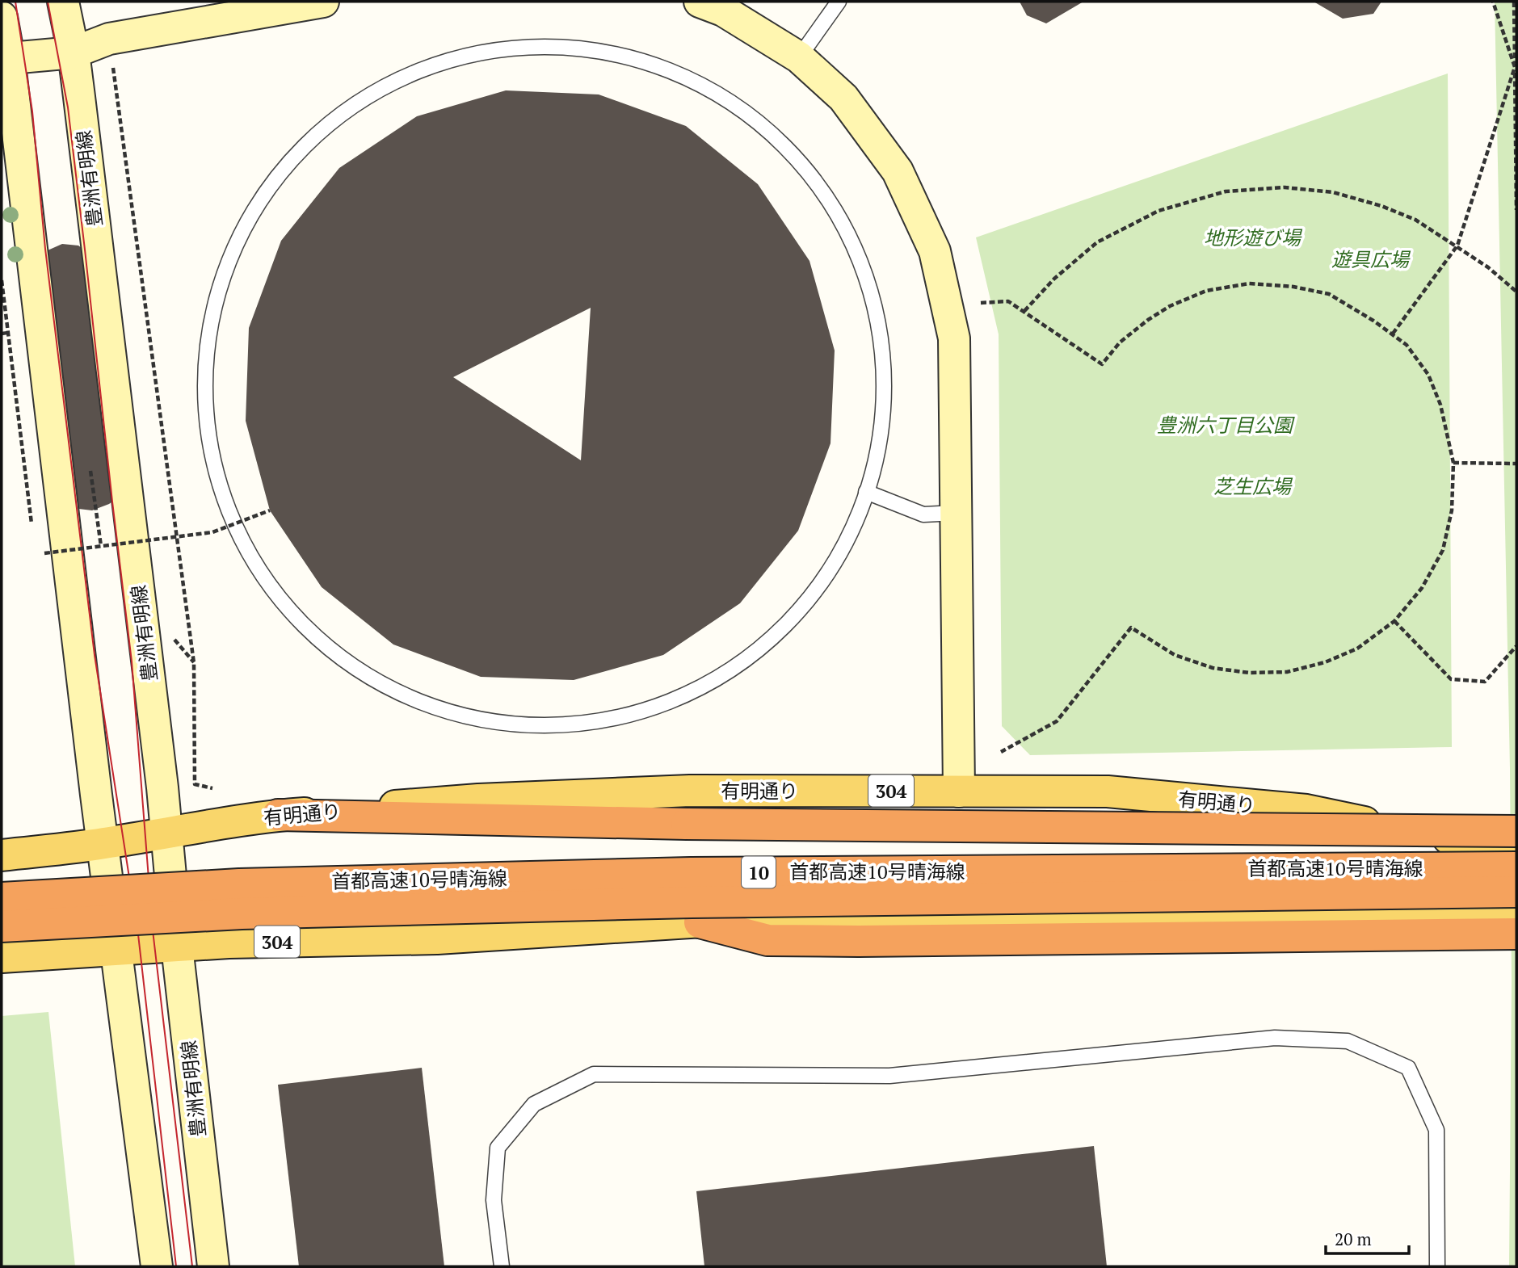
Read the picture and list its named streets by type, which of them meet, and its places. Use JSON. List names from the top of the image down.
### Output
{
  "streets": {
    "highway": ["首都高速10号晴海線", "10"],
    "main road": ["豊洲有明線", "有明通り", "304"]
  },
  "crossings": [
    ["豊洲有明線", "有明通り"],
    ["豊洲有明線", "304"],
    ["有明通り", "首都高速10号晴海線"],
    ["304", "首都高速10号晴海線"]
  ],
  "parks": [
    "地形遊び場",
    "遊具広場",
    "豊洲六丁目公園",
    "芝生広場"
  ],
  "scale_bar": "20 m"
}
